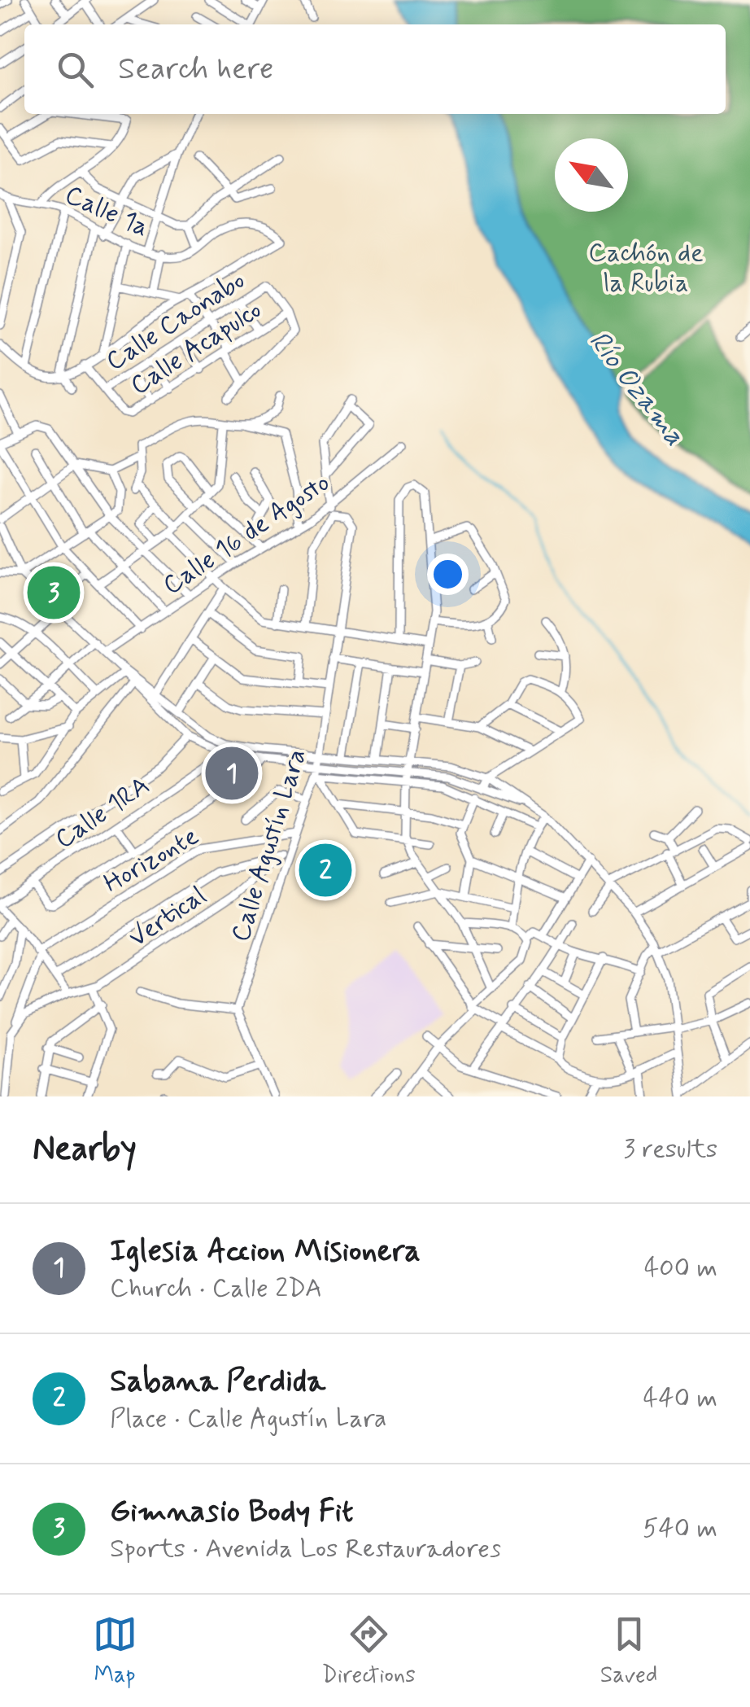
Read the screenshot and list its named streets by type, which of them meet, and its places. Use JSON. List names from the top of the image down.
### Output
{
  "streets": {
    "street": [
      "Calle 1a",
      "Calle Caonabo",
      "Calle Acapulco",
      "Calle 16 de Agosto",
      "Calle 1RA",
      "Calle Agustín Lara",
      "Horizonte",
      "Vertical"
    ]
  },
  "crossings": [
    ["Calle Caonabo", "Calle Acapulco"],
    ["Calle Agustín Lara", "Horizonte"]
  ],
  "water": ["Río Ozama"],
  "parks": ["Cachón de la Rubia"],
  "north": "top left",
  "page": {
    "search": "Search here",
    "pins": ["3", "1", "2"],
    "heading": ["Nearby", "3 results"],
    "list": [
      {
        "mark": "1",
        "name": "Iglesia Accion Misionera",
        "note": "Church · Calle 2DA",
        "value": "400 m"
      },
      {
        "mark": "2",
        "name": "Sabana Perdida",
        "note": "Place · Calle Agustín Lara",
        "value": "440 m"
      },
      {
        "mark": "3",
        "name": "Gimnasio Body Fit",
        "note": "Sports · Avenida Los Restauradores",
        "value": "540 m"
      }
    ],
    "nav": ["Map", "Directions", "Saved"]
  }
}
